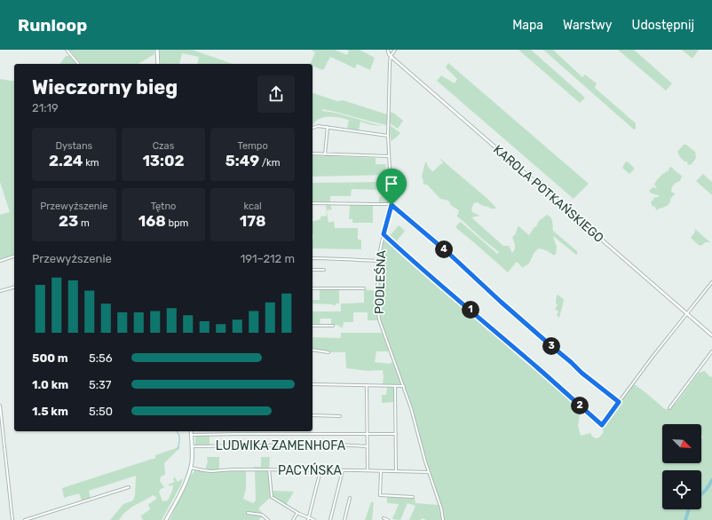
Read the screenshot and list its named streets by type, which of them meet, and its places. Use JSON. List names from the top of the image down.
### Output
{
  "streets": {
    "street": [
      "KAROLA POTKAŃSKIEGO",
      "PODLEŚNA",
      "LUDWIKA ZAMENHOFA",
      "PACYŃSKA"
    ]
  },
  "crossings": [
    ["KAROLA POTKAŃSKIEGO", "PODLEŚNA"],
    ["PODLEŚNA", "PACYŃSKA"]
  ],
  "north": "bottom right",
  "page": {
    "header": "Runloop",
    "nav": ["Mapa", "Warstwy", "Udostępnij"],
    "heading": ["Wieczorny bieg", "21:19"],
    "stats": [
      ["Dystans", "2.24 km"],
      ["Czas", "13:02"],
      ["Tempo", "5:49 /km"],
      ["Przewyższenie", "23 m"],
      ["Tętno", "168 bpm"],
      ["kcal", "178"]
    ],
    "pins": [
      "4",
      "1",
      "3",
      "2"
    ],
    "chart": ["Przewyższenie", "191–212 m"],
    "list": [
      {
        "name": "500 m",
        "note": "5:56"
      },
      {
        "name": "1.0 km",
        "note": "5:37"
      },
      {
        "name": "1.5 km",
        "note": "5:50"
      }
    ]
  }
}
